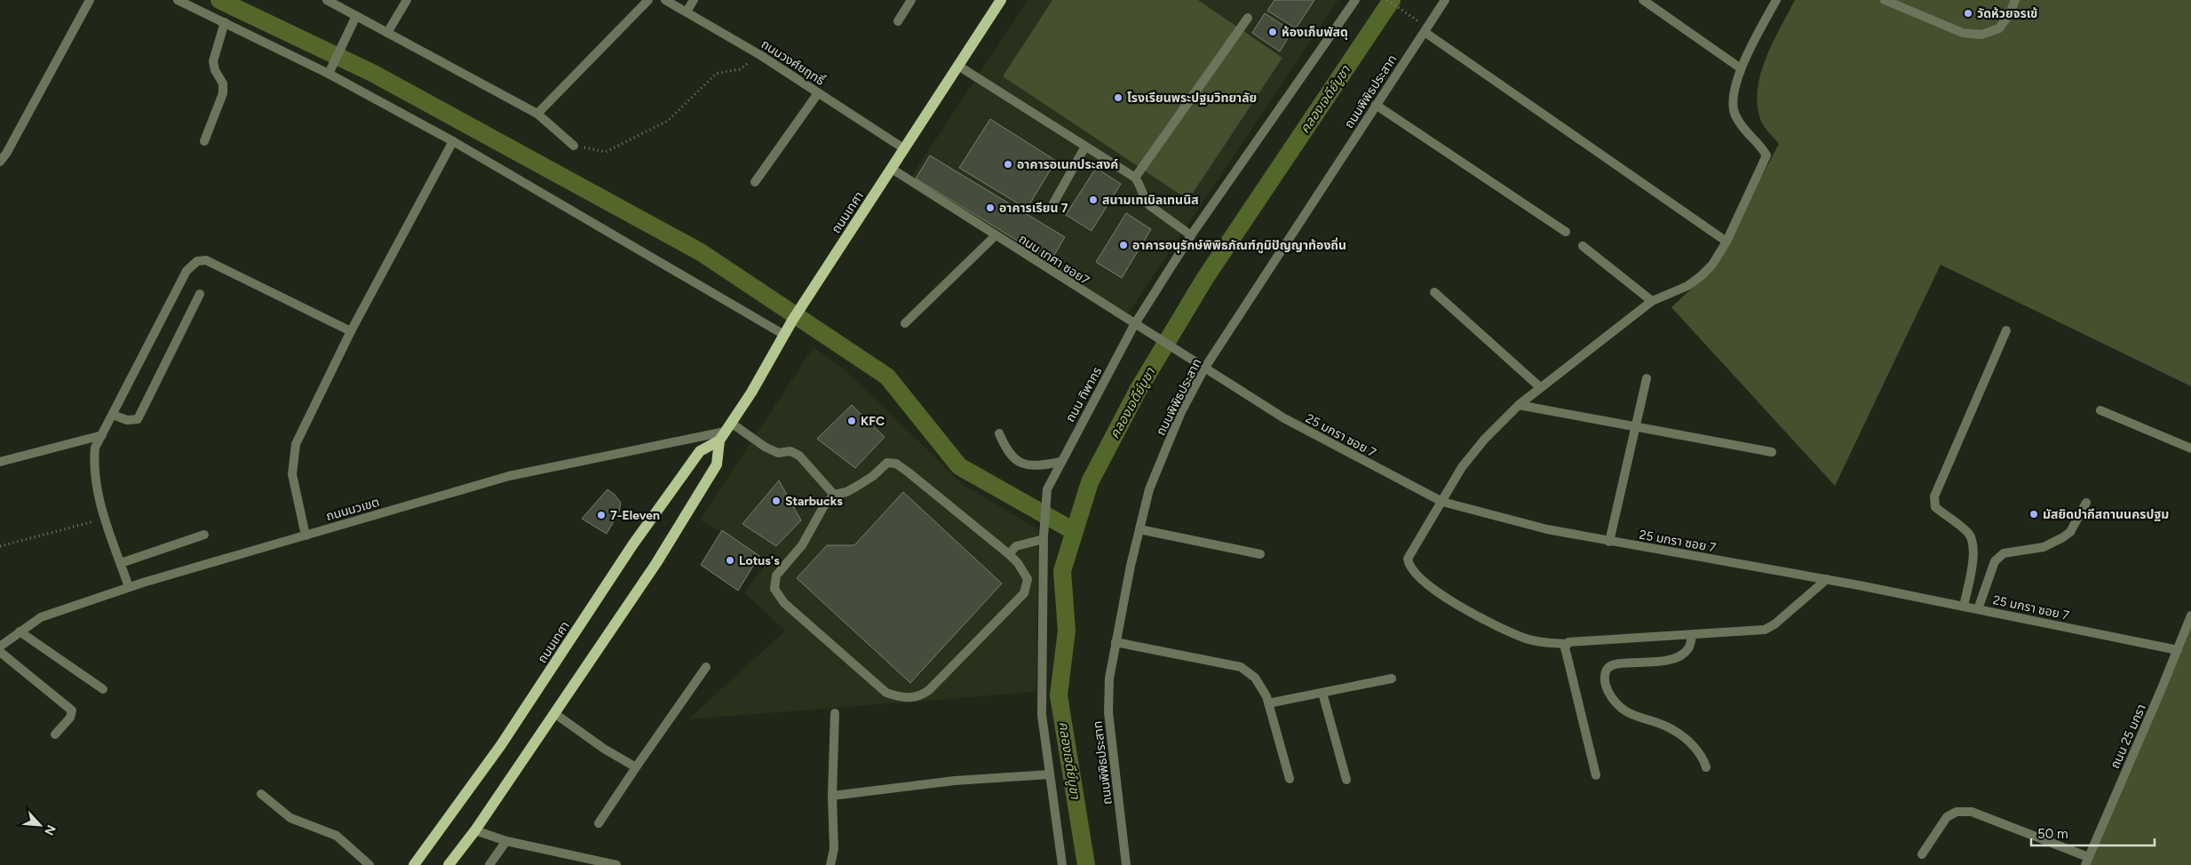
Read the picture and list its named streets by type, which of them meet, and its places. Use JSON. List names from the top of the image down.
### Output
{
  "streets": {
    "main road": ["ถนนเทศา"],
    "street": [
      "ถนนวงศ์ยฤทธิ์",
      "ถนนพิพิธประสาท",
      "ถนน เทศา ซอย7",
      "ถนน ทิพากร",
      "25 มกรา ซอย 7",
      "ถนนนวเขต",
      "ถนน 25 มกรา"
    ]
  },
  "crossings": [
    ["ถนนวงศ์ยฤทธิ์", "ถนนเทศา"],
    ["ถนนพิพิธประสาท", "ถนน เทศา ซอย7"],
    ["ถนนพิพิธประสาท", "25 มกรา ซอย 7"],
    ["ถนนเทศา", "ถนน เทศา ซอย7"],
    ["ถนนเทศา", "ถนนนวเขต"],
    ["ถนน เทศา ซอย7", "ถนน ทิพากร"],
    ["ถนน เทศา ซอย7", "25 มกรา ซอย 7"],
    ["25 มกรา ซอย 7", "ถนน 25 มกรา"]
  ],
  "water": ["คลองเจดีย์บูชา"],
  "places": [
    "วัดห้วยจรเข้",
    "ห้องเก็บพัสดุ",
    "โรงเรียนพระปฐมวิทยาลัย",
    "อาคารอเนกประสงค์",
    "สนามเทเบิลเทนนิส",
    "อาคารเรียน 7",
    "อาคารอนุรักษ์พิพิธภัณฑ์ภูมิปัญญาท้องถิ่น",
    "KFC",
    "Starbucks",
    "มัสยิดปากีสถานนครปฐม",
    "7-Eleven",
    "Lotus's"
  ],
  "scale_bar": "50 m",
  "north": "bottom right"
}
